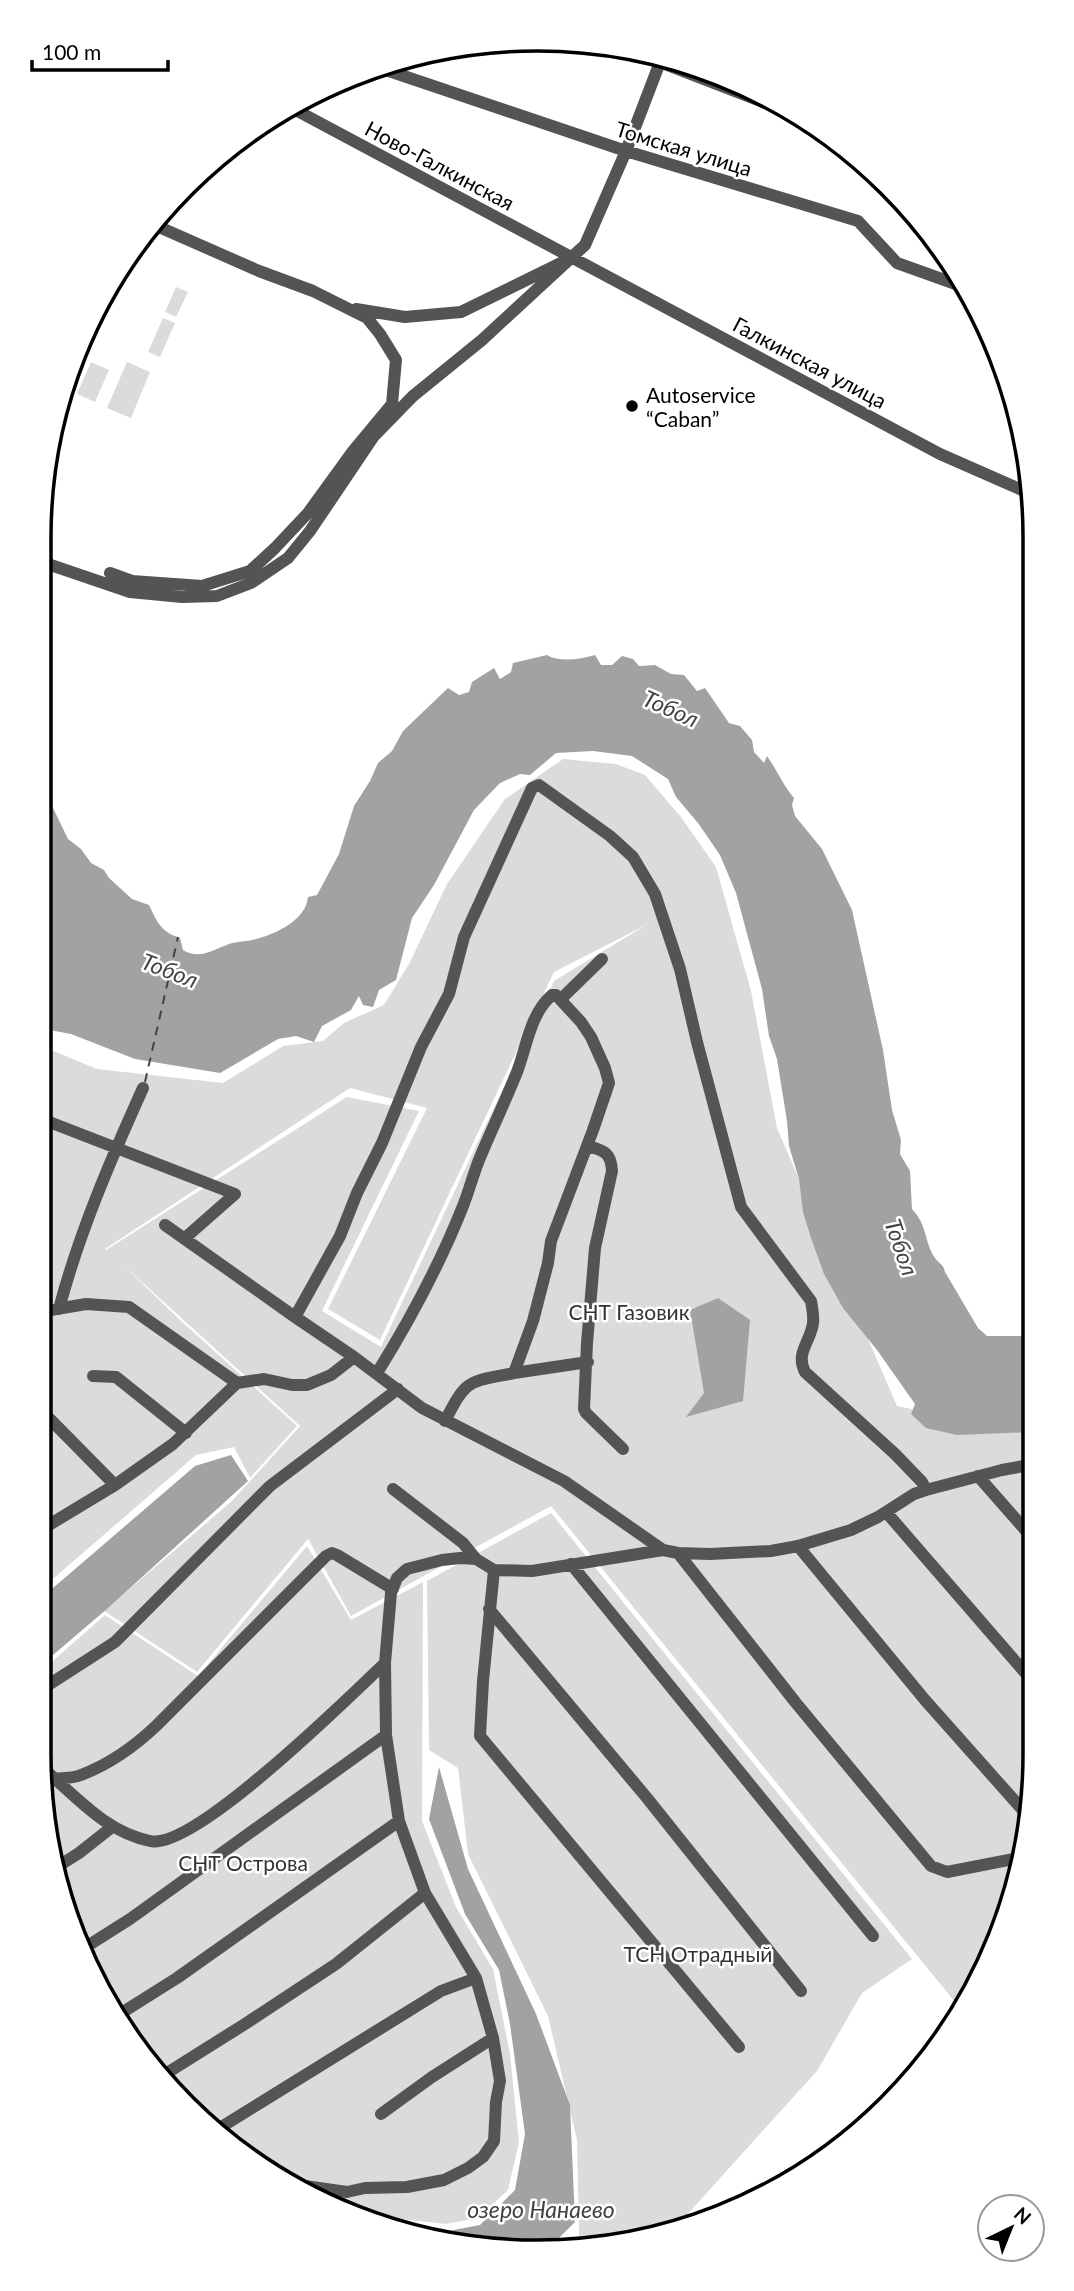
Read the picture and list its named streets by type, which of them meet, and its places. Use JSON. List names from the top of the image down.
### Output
{
  "streets": {
    "street": ["Томская улица", "Ново-Галкинская", "Галкинская улица"]
  },
  "crossings": [
    ["Ново-Галкинская", "Галкинская улица"]
  ],
  "water": ["Тобол", "озеро Нанаево"],
  "parks": ["СНТ Газовик", "СНТ Острова", "ТСН Отрадный"],
  "places": ["Autoservice “Caban”"],
  "scale_bar": "100 m",
  "north": "top right"
}
